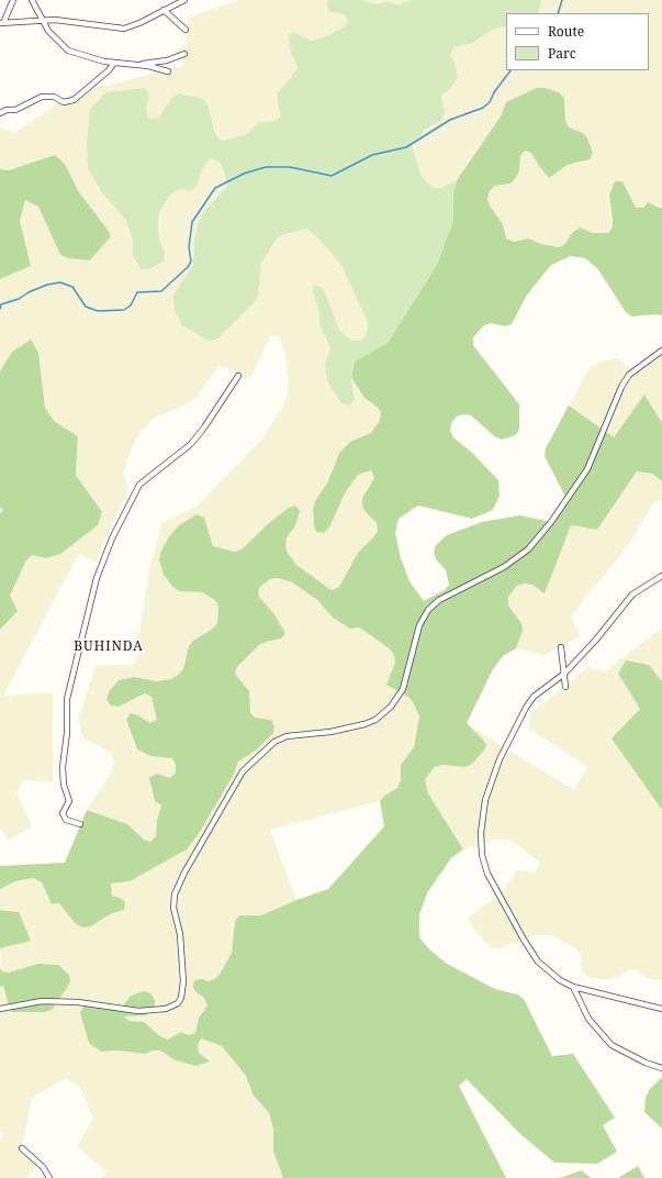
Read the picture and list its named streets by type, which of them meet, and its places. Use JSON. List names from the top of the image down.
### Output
{
  "districts": ["BUHINDA"],
  "legend": ["Route", "Parc"]
}
